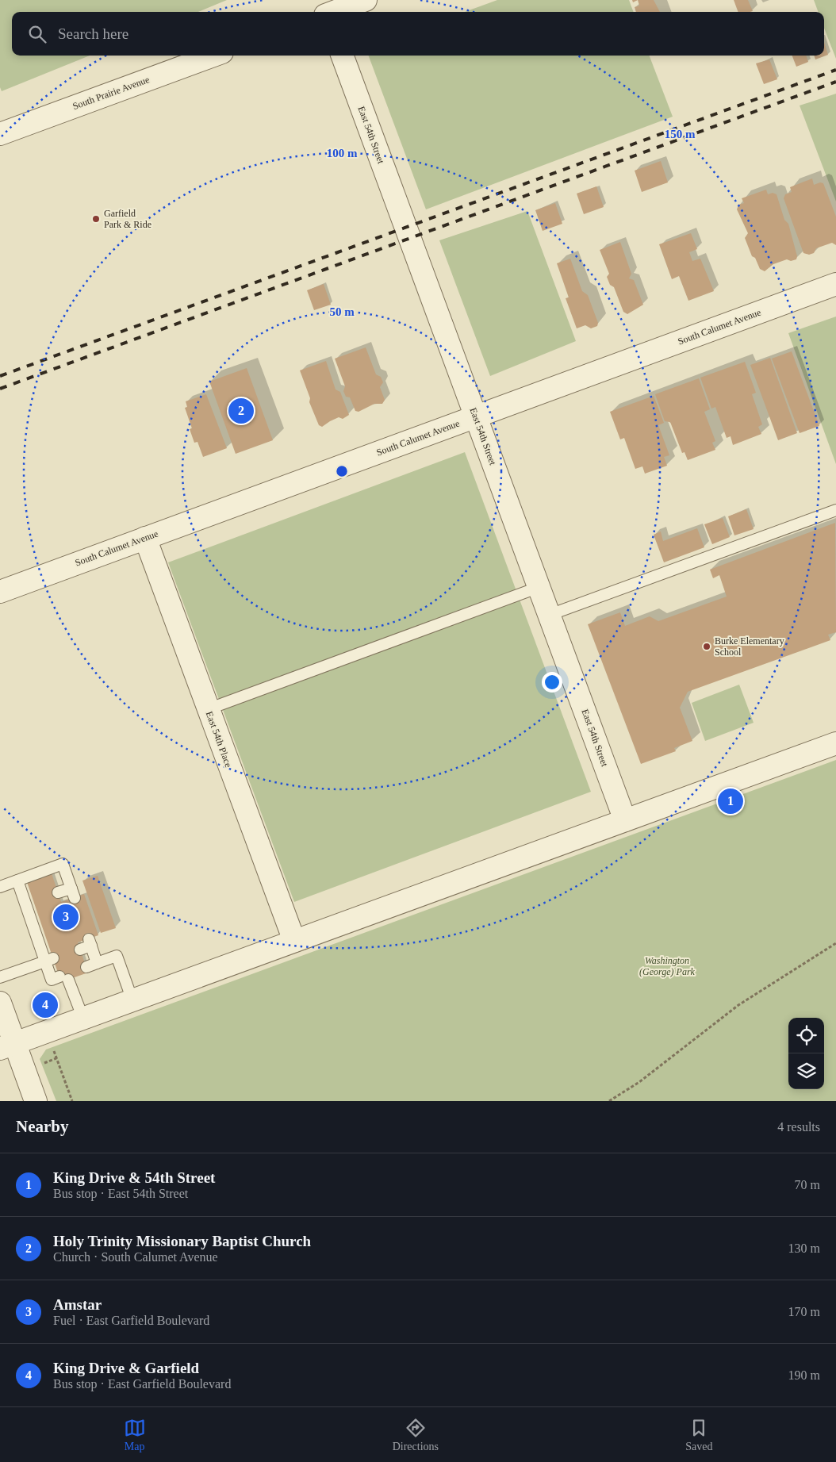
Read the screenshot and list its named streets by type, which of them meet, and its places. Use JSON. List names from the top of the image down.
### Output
{
  "streets": {
    "street": [
      "South Prairie Avenue",
      "East 54th Street",
      "South Calumet Avenue",
      "East 54th Place"
    ]
  },
  "crossings": [
    ["East 54th Street", "South Calumet Avenue"],
    ["South Calumet Avenue", "East 54th Place"]
  ],
  "parks": ["Washington (George) Park"],
  "places": ["Garfield Park & Ride", "Burke Elementary School"],
  "page": {
    "search": "Search here",
    "pins": [
      "2",
      "1",
      "3",
      "4"
    ],
    "heading": ["Nearby", "4 results"],
    "list": [
      {
        "mark": "1",
        "name": "King Drive & 54th Street",
        "note": "Bus stop · East 54th Street",
        "value": "70 m"
      },
      {
        "mark": "2",
        "name": "Holy Trinity Missionary Baptist Church",
        "note": "Church · South Calumet Avenue",
        "value": "130 m"
      },
      {
        "mark": "3",
        "name": "Amstar",
        "note": "Fuel · East Garfield Boulevard",
        "value": "170 m"
      },
      {
        "mark": "4",
        "name": "King Drive & Garfield",
        "note": "Bus stop · East Garfield Boulevard",
        "value": "190 m"
      }
    ],
    "nav": ["Map", "Directions", "Saved"]
  },
  "rings": ["150 m", "100 m", "50 m"]
}
